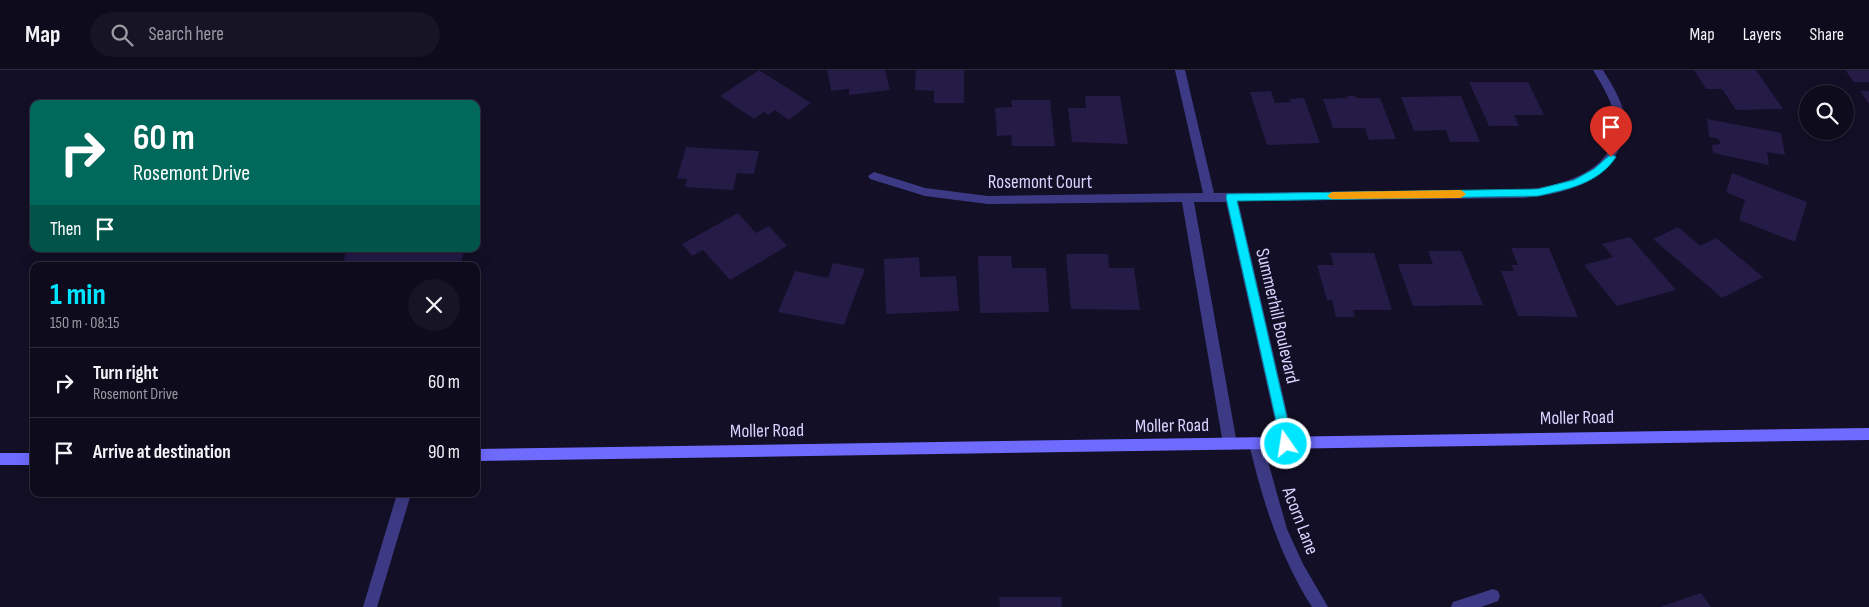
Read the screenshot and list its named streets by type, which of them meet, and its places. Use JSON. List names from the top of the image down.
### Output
{
  "streets": {
    "street": [
      "Rosemont Court",
      "Summerhill Boulevard",
      "Moller Road",
      "Acorn Lane"
    ]
  },
  "crossings": [
    ["Rosemont Court", "Summerhill Boulevard"],
    ["Summerhill Boulevard", "Moller Road"],
    ["Moller Road", "Acorn Lane"]
  ],
  "page": {
    "header": "Map",
    "search": "Search here",
    "nav": ["Map", "Layers", "Share"],
    "turn": ["60 m", "Rosemont Drive"],
    "then": "Then",
    "heading": ["1 min", "150 m · 08:15"],
    "list": [
      {
        "name": "Turn right",
        "note": "Rosemont Drive",
        "value": "60 m"
      },
      {
        "name": "Arrive at destination",
        "value": "90 m"
      }
    ]
  }
}
